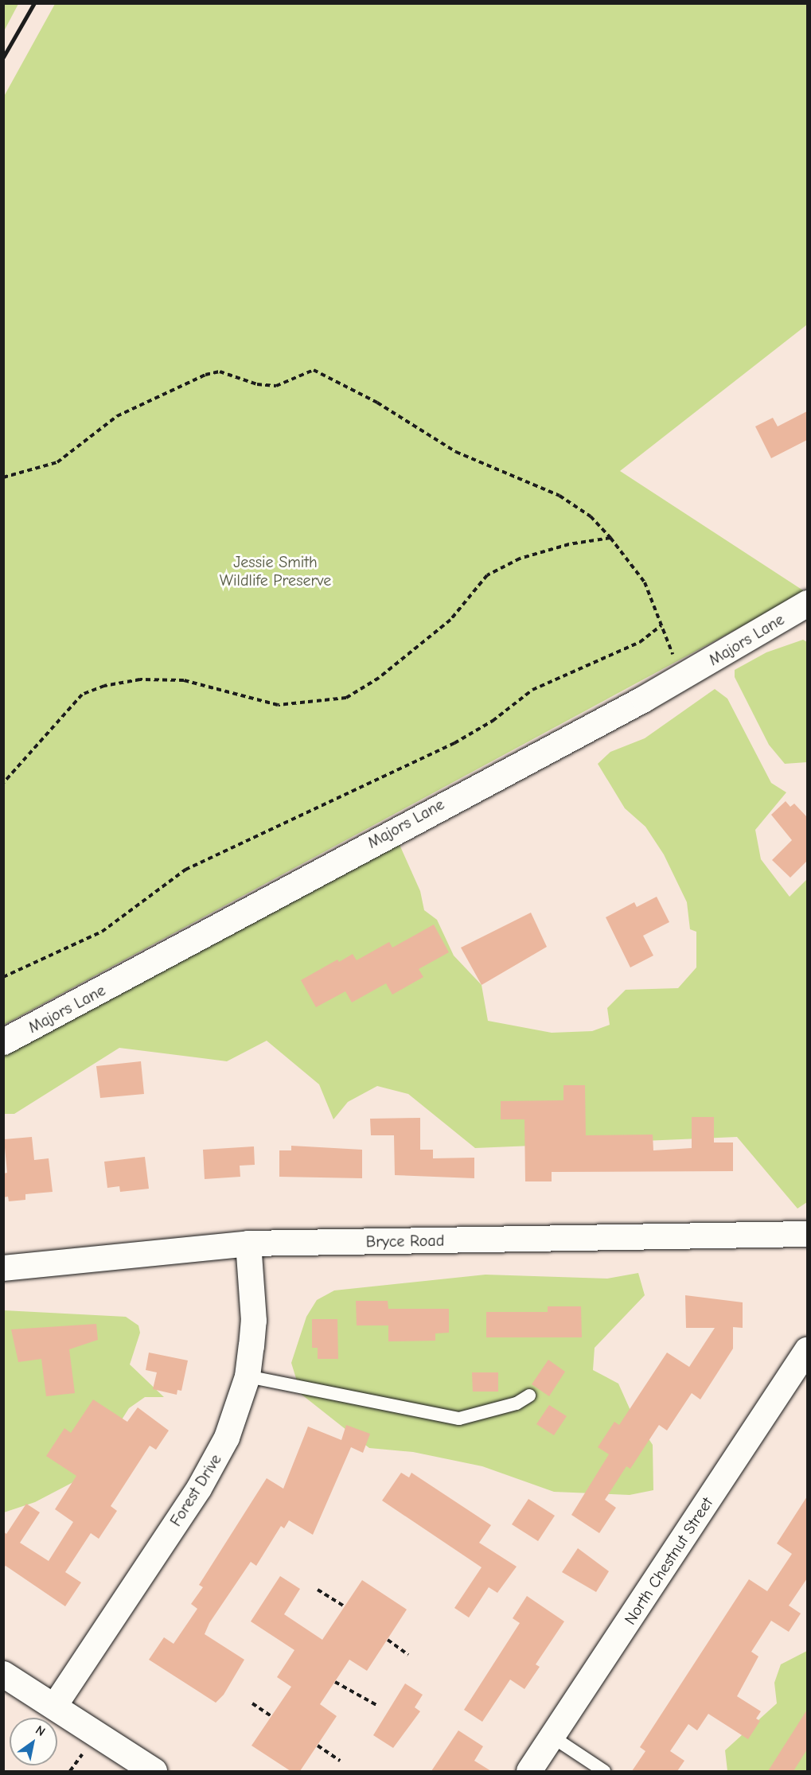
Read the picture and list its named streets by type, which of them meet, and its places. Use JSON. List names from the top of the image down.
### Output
{
  "streets": {
    "street": [
      "Majors Lane",
      "Bryce Road",
      "Forest Drive",
      "North Chestnut Street"
    ]
  },
  "crossings": [
    ["Bryce Road", "Forest Drive"]
  ],
  "parks": ["Jessie Smith Wildlife Preserve"],
  "north": "top right"
}
